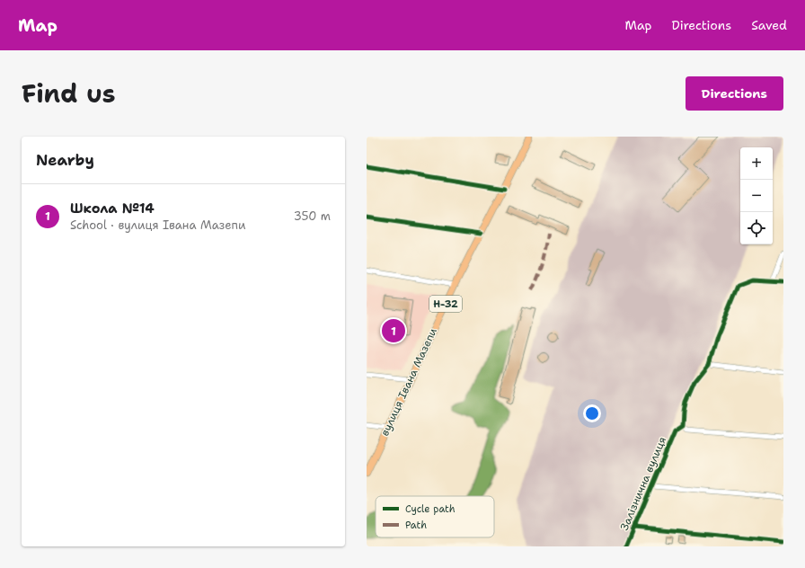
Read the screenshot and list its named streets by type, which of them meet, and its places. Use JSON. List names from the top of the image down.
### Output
{
  "streets": {
    "main road": ["Н-32", "вулиця Івана Мазепи"],
    "street": ["Залізнична вулиця"]
  },
  "legend": ["Cycle path", "Path"],
  "page": {
    "header": "Map",
    "nav": ["Map", "Directions", "Saved"],
    "title": "Find us",
    "buttons": "Directions",
    "heading": "Nearby",
    "map_buttons": ["+", "−"],
    "list": [
      {
        "mark": "1",
        "name": "Школа №14",
        "note": "School · вулиця Івана Мазепи",
        "value": "350 m"
      }
    ],
    "pins": "1"
  }
}
